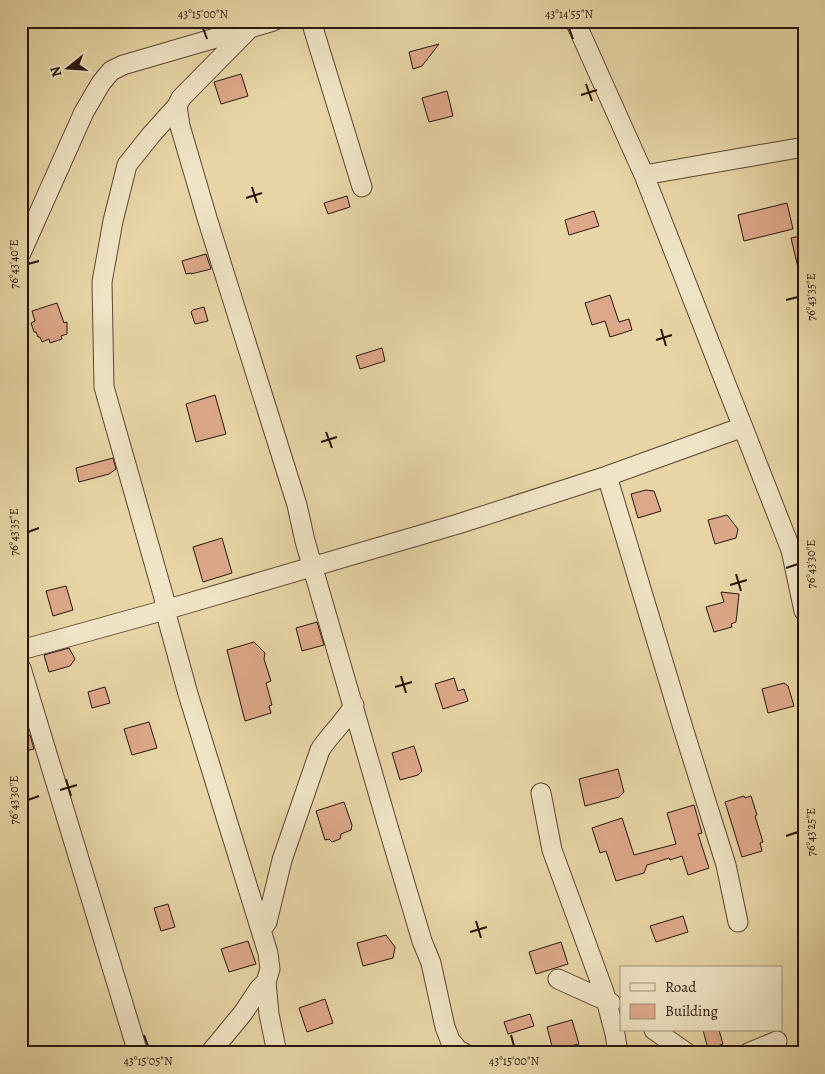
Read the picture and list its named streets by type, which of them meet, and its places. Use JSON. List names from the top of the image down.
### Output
{
  "legend": ["Road", "Building"],
  "north": "left",
  "coordinates": [
    "43°15'00\"N",
    "43°14'55\"N",
    "76°43'40\"E",
    "76°43'35\"E",
    "76°43'30\"E",
    "76°43'25\"E",
    "43°15'05\"N"
  ]
}
